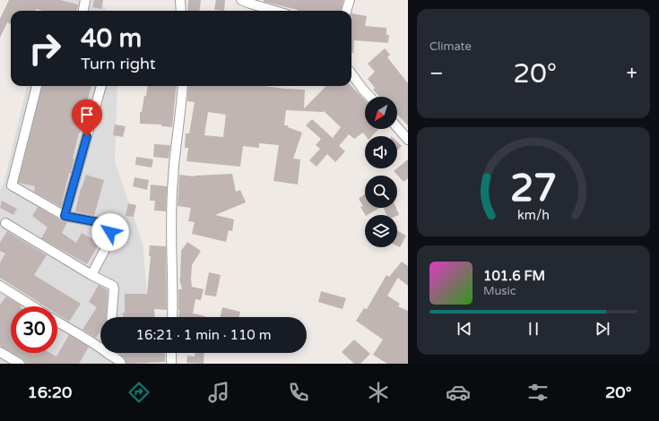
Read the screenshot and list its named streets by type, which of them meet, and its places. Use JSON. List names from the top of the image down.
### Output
{
  "north": "bottom left",
  "page": {
    "tile": "Climate",
    "turn": ["40 m", "Turn right"],
    "heat": ["−", "20°", "+"],
    "song": ["101.6 FM", "Music"],
    "limit": "30",
    "trip": "16:21 · 1 min · 110 m",
    "tabs": ["16:20", "20°"],
    "gauge": ["27", "km/h"]
  }
}
